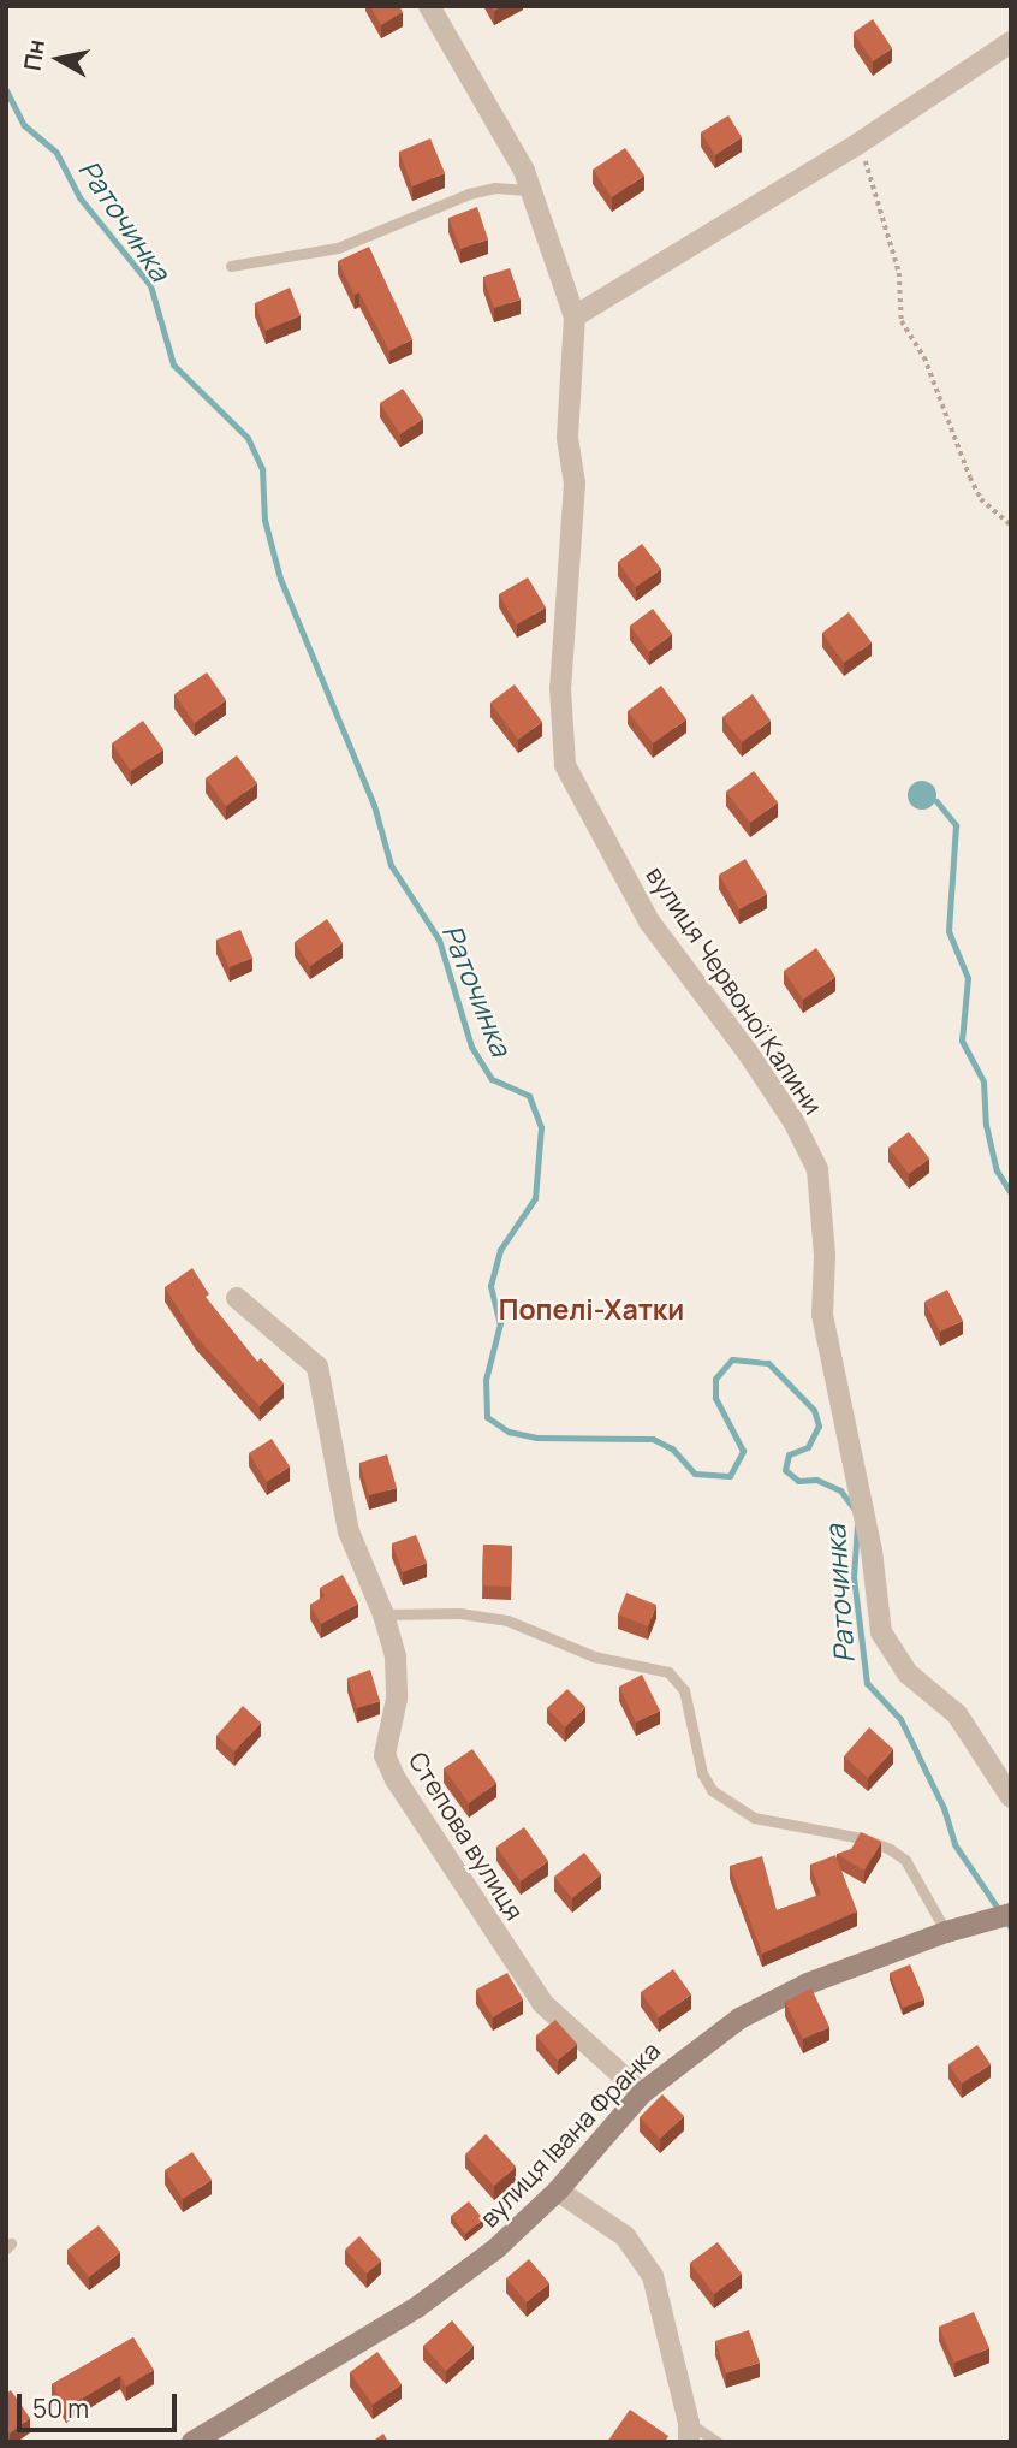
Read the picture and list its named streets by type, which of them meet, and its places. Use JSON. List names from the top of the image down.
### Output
{
  "streets": {
    "main road": ["вулиця Івана Франка"],
    "street": ["вулиця Червоної Калини", "Степова вулиця"]
  },
  "crossings": [
    ["Степова вулиця", "вулиця Івана Франка"]
  ],
  "districts": ["Попелі-Хатки"],
  "water": ["Раточинка"],
  "scale_bar": "50 m",
  "north": "left"
}
